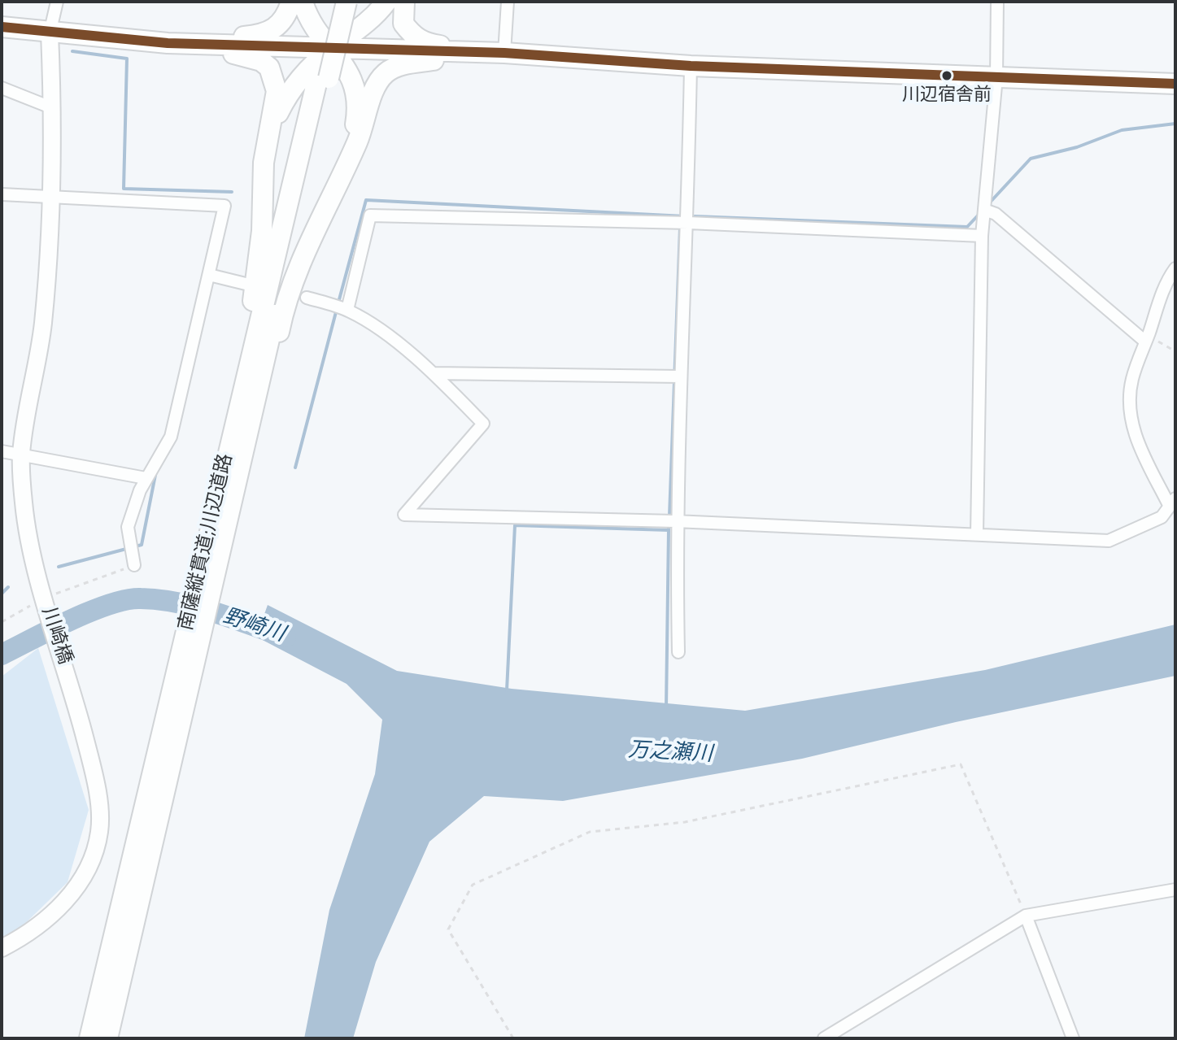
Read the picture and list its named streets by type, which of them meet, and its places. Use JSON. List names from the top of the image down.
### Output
{
  "streets": {
    "highway": ["南薩縦貫道;川辺道路"],
    "street": ["川崎橋"]
  },
  "water": ["野崎川", "万之瀬川"],
  "places": ["川辺宿舎前"]
}
